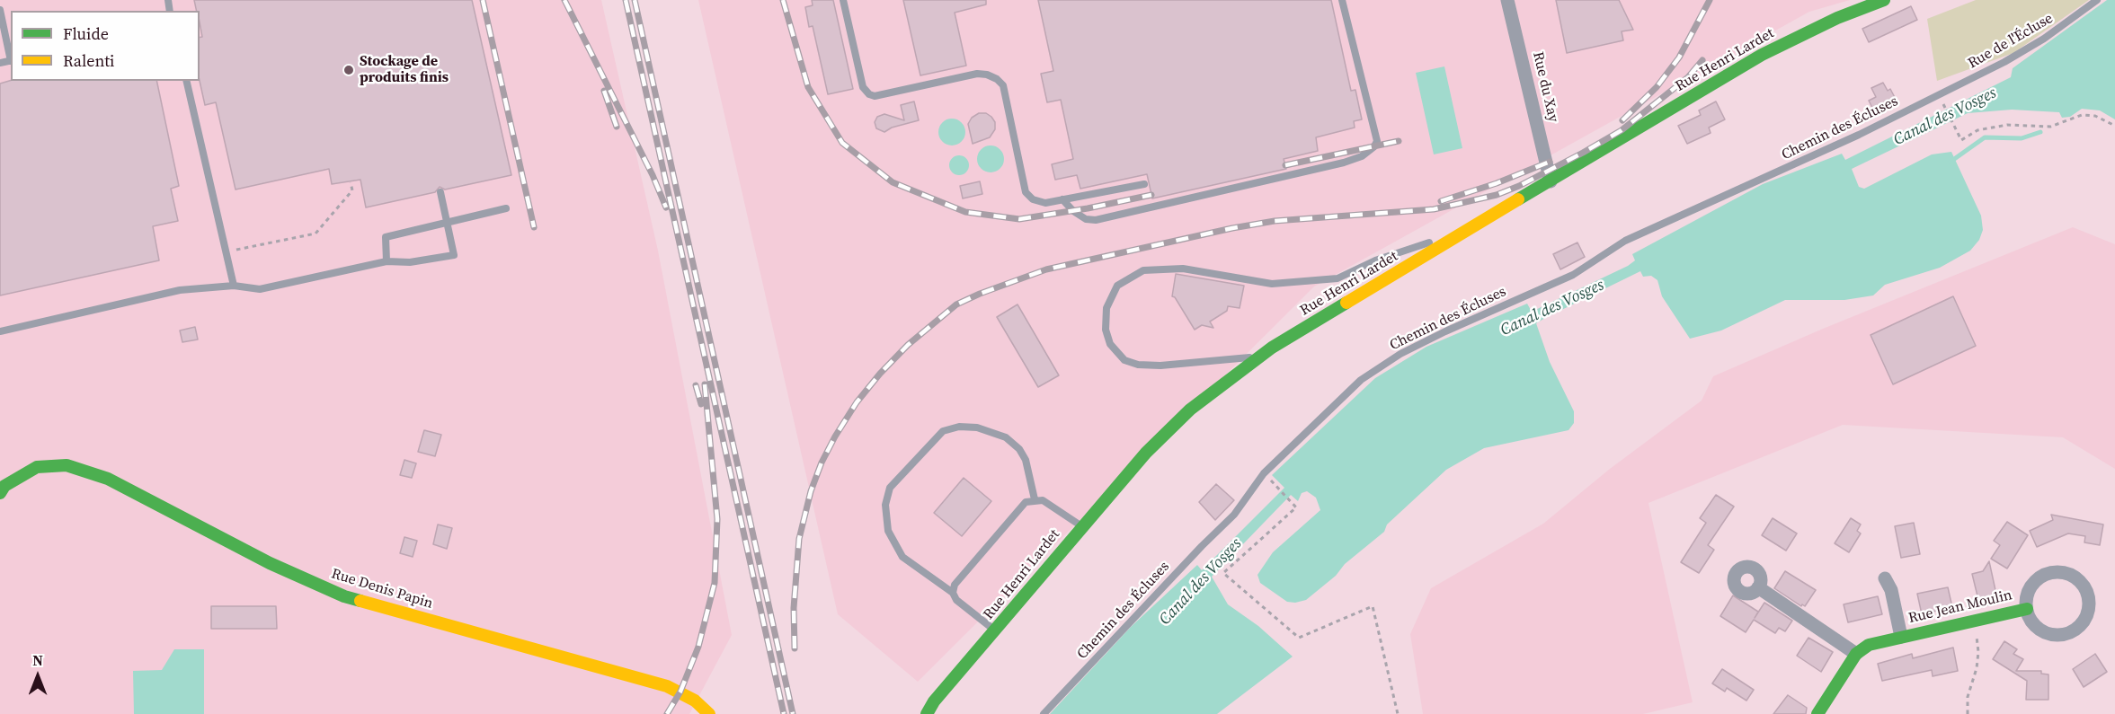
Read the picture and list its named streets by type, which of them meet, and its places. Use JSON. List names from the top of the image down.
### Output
{
  "streets": {
    "street": [
      "Rue Henri Lardet",
      "Rue du Xay",
      "Rue Denis Papin",
      "Rue Jean Moulin"
    ],
    "lane": ["Rue de l'Écluse", "Chemin des Écluses"]
  },
  "crossings": [
    ["Rue de l'Écluse", "Chemin des Écluses"],
    ["Rue Henri Lardet", "Rue du Xay"]
  ],
  "water": ["Canal des Vosges"],
  "places": ["Stockage de produits finis"],
  "legend": ["Fluide", "Ralenti"],
  "north": "top"
}
